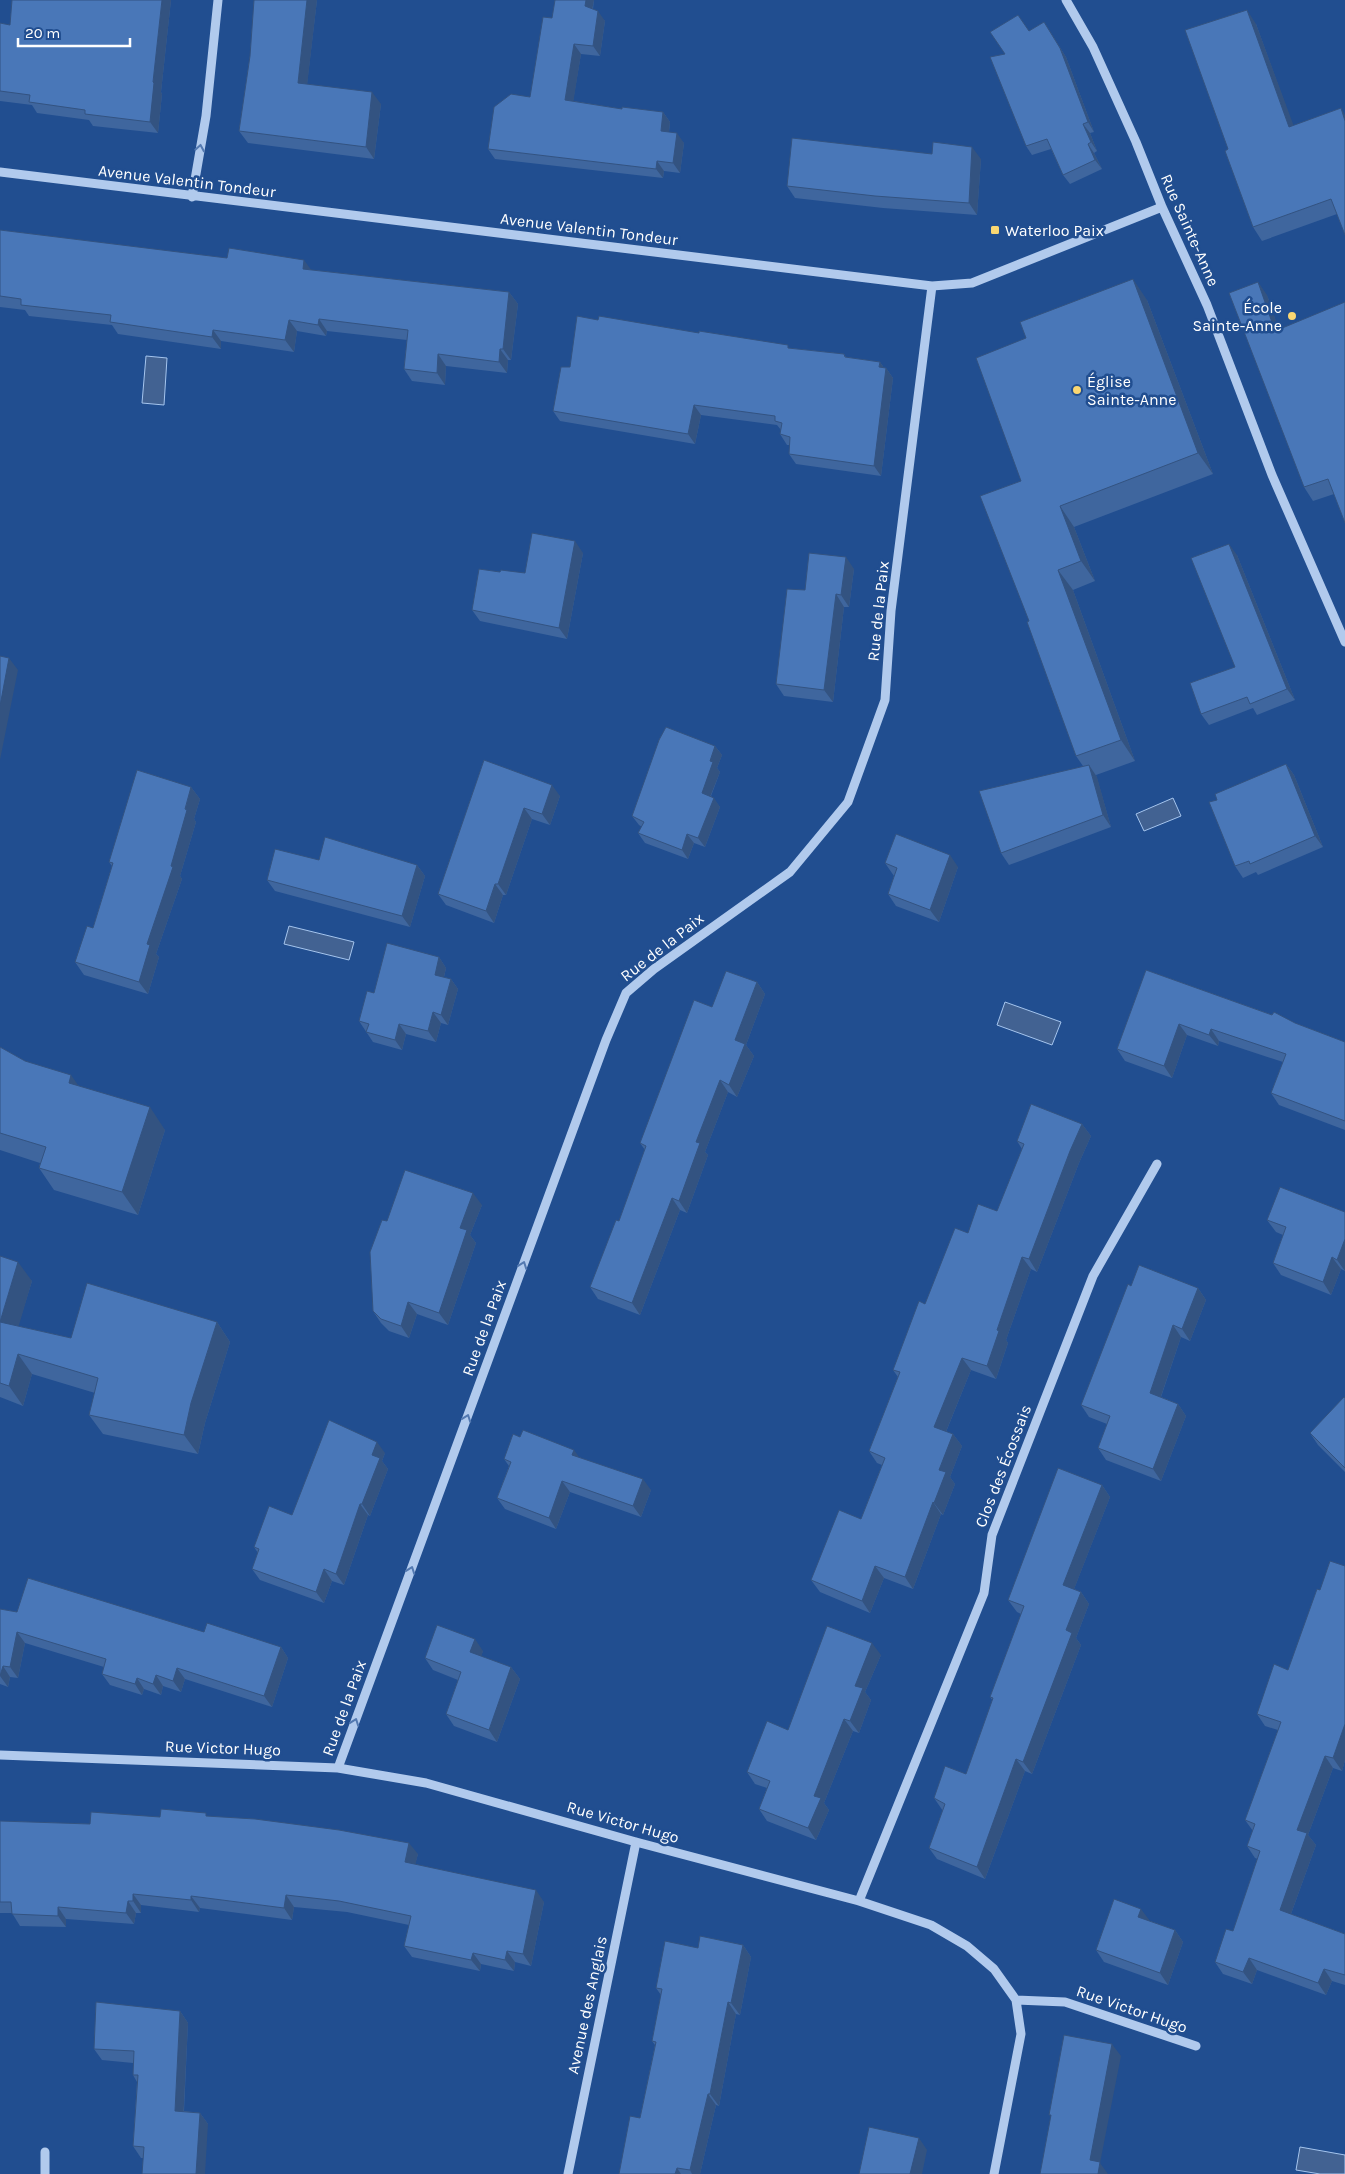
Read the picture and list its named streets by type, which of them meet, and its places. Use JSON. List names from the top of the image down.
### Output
{
  "streets": {
    "street": [
      "Avenue Valentin Tondeur",
      "Rue Sainte-Anne",
      "Rue de la Paix",
      "Clos des Écossais",
      "Rue Victor Hugo",
      "Avenue des Anglais"
    ]
  },
  "crossings": [
    ["Avenue Valentin Tondeur", "Rue Sainte-Anne"],
    ["Avenue Valentin Tondeur", "Rue de la Paix"],
    ["Rue de la Paix", "Rue Victor Hugo"],
    ["Clos des Écossais", "Rue Victor Hugo"],
    ["Rue Victor Hugo", "Avenue des Anglais"]
  ],
  "one_way": ["Rue de la Paix"],
  "places": {
    "transit": ["Waterloo Paix"],
    "other": ["École Sainte-Anne", "Église Sainte-Anne"]
  },
  "scale_bar": "20 m"
}
